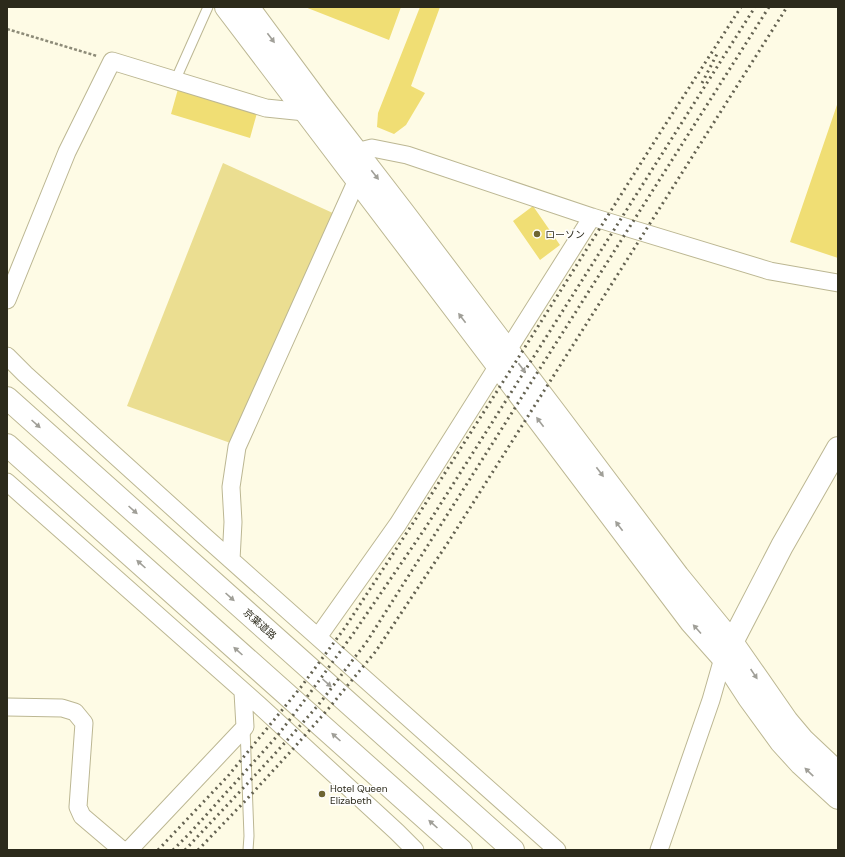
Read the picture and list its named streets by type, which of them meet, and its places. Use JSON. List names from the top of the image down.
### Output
{
  "streets": {
    "main road": ["京葉道路"]
  },
  "places": ["ローソン", "Hotel Queen Elizabeth"]
}
